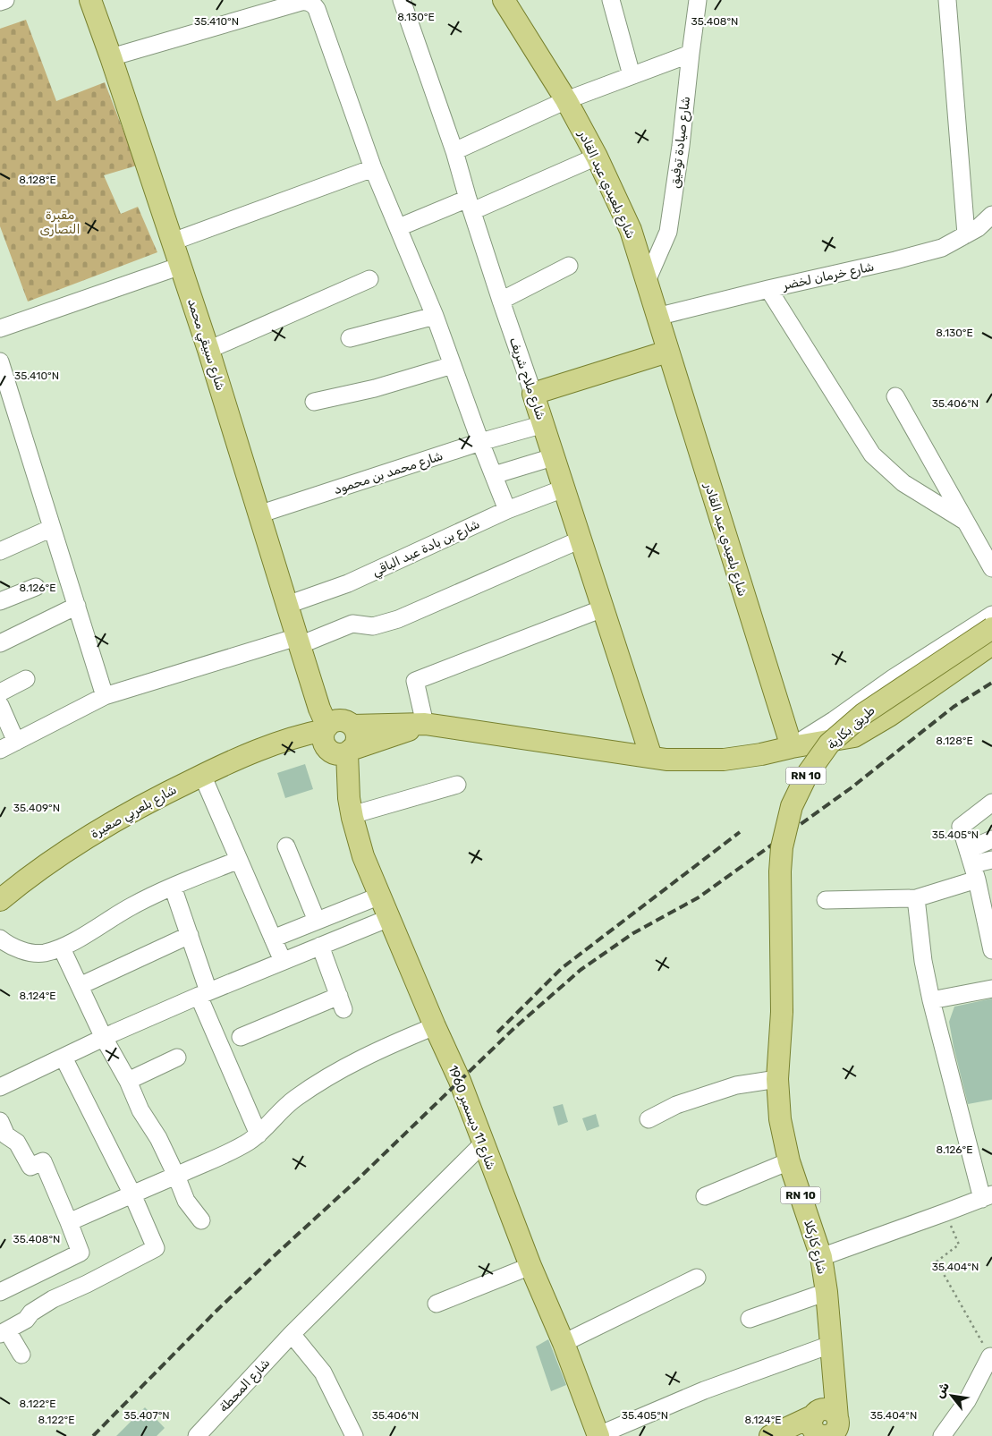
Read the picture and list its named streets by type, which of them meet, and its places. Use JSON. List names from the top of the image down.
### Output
{
  "streets": {
    "main road": [
      "شارع بلعيدي عبد القادر",
      "شارع سبيقي محمد",
      "شارع ملاح شريف",
      "طريق بكارية",
      "RN 10",
      "شارع بلعربي صغيرة",
      "شارع 11 ديسمبر 1960",
      "شارع كاركلا"
    ],
    "street": [
      "شارع صيادة توفيق",
      "شارع خرمان لخضر",
      "شارع محمد بن محمود",
      "شارع بن بادة عبد الباقي",
      "شارع المحطة"
    ]
  },
  "crossings": [
    ["شارع صيادة توفيق", "شارع بلعيدي عبد القادر"],
    ["شارع بلعيدي عبد القادر", "شارع خرمان لخضر"],
    ["شارع سبيقي محمد", "شارع محمد بن محمود"],
    ["شارع سبيقي محمد", "شارع بن بادة عبد الباقي"],
    ["شارع سبيقي محمد", "شارع بلعربي صغيرة"],
    ["شارع سبيقي محمد", "شارع 11 ديسمبر 1960"],
    ["شارع ملاح شريف", "شارع محمد بن محمود"],
    ["شارع ملاح شريف", "شارع بن بادة عبد الباقي"],
    ["طريق بكارية", "شارع كاركلا"],
    ["شارع بلعربي صغيرة", "شارع 11 ديسمبر 1960"],
    ["شارع 11 ديسمبر 1960", "شارع المحطة"]
  ],
  "parks": ["مقبرة النصارى"],
  "north": "top left",
  "coordinates": [
    "8.130°E",
    "35.410°N",
    "35.408°N",
    "8.128°E",
    "35.406°N",
    "8.126°E",
    "35.409°N",
    "35.405°N",
    "8.124°E",
    "35.404°N",
    "8.122°E",
    "35.407°N"
  ]
}
